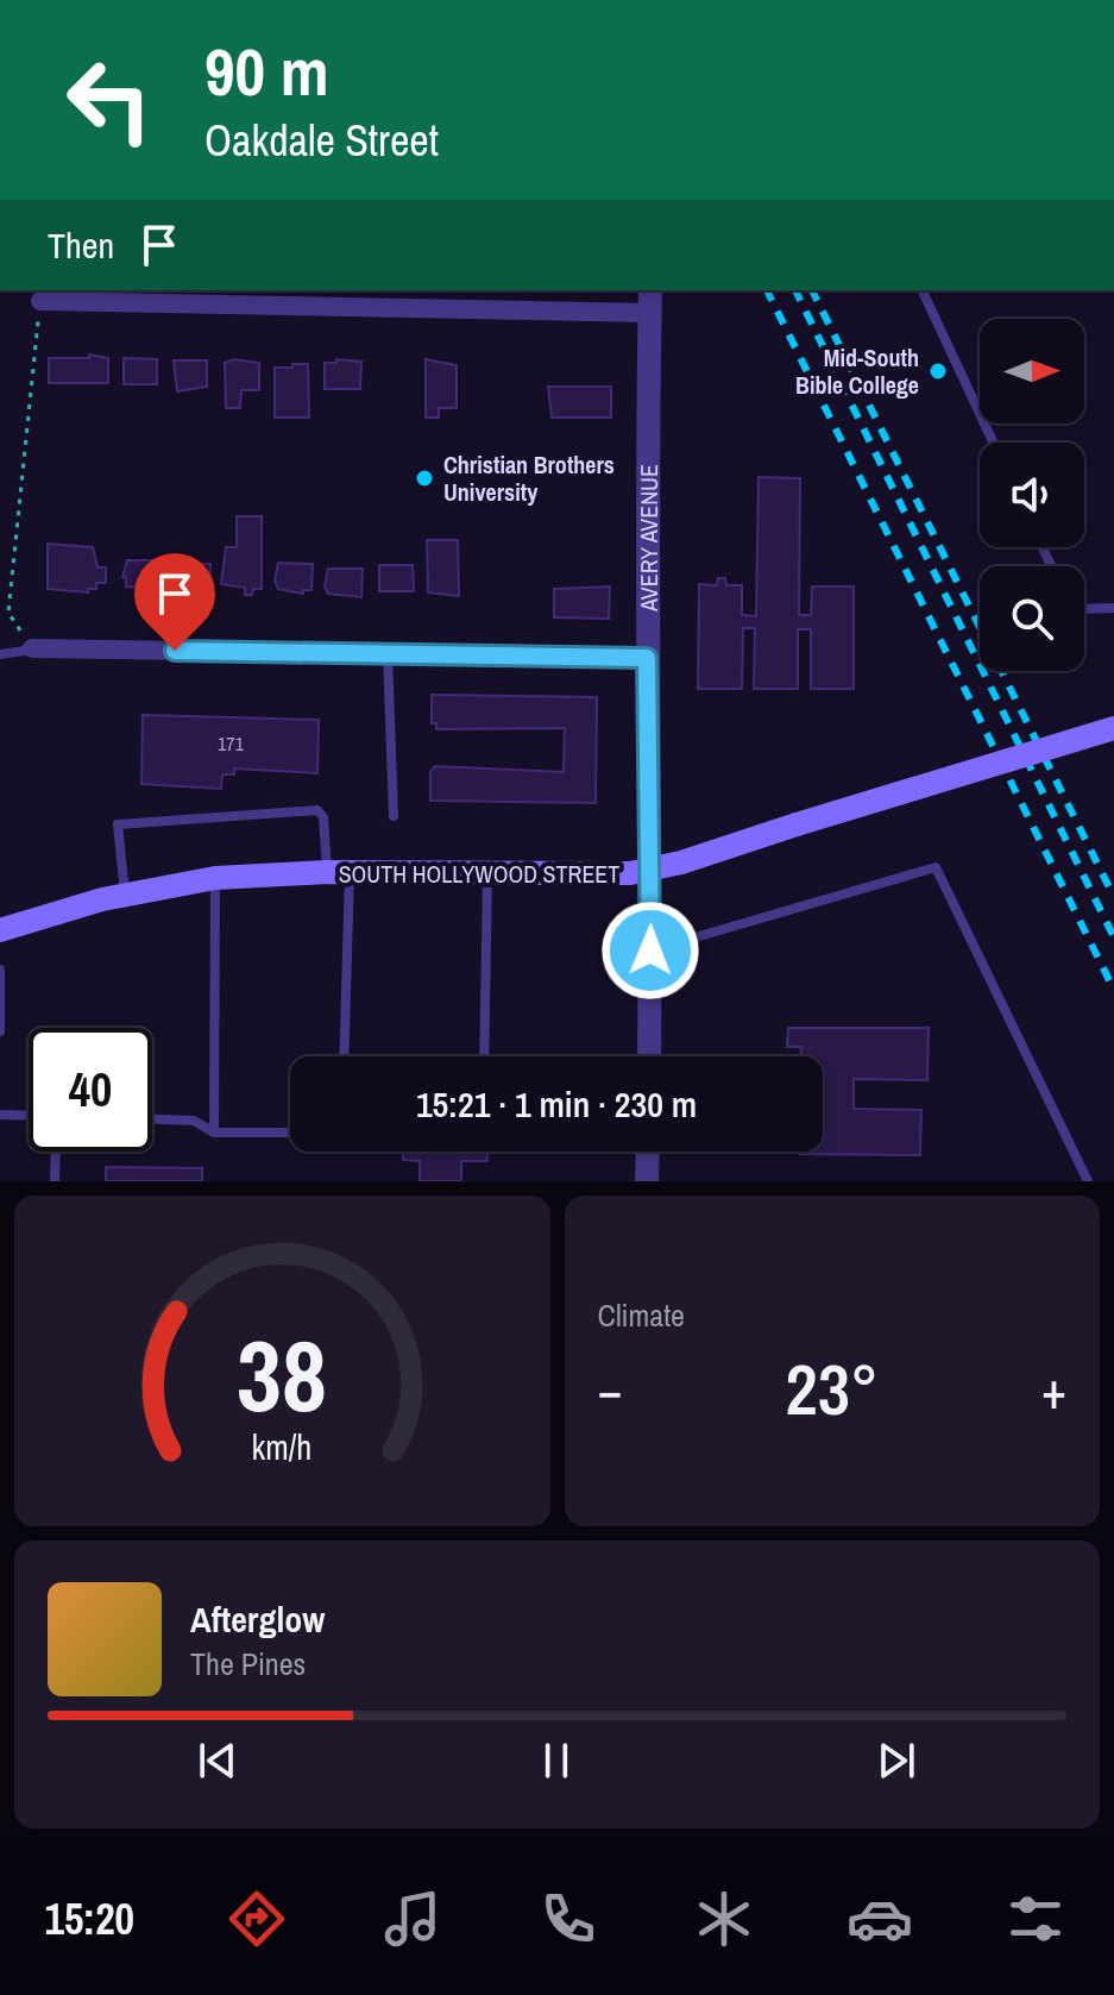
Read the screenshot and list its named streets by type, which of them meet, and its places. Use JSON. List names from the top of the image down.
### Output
{
  "streets": {
    "main road": ["SOUTH HOLLYWOOD STREET"],
    "street": ["AVERY AVENUE"]
  },
  "crossings": [
    ["AVERY AVENUE", "SOUTH HOLLYWOOD STREET"]
  ],
  "places": ["Mid-South Bible College", "Christian Brothers University"],
  "house_numbers": ["171"],
  "north": "right",
  "page": {
    "turn": ["90 m", "Oakdale Street"],
    "then": "Then",
    "limit": "40",
    "trip": "15:21 · 1 min · 230 m",
    "tile": "Climate",
    "heat": ["−", "23°", "+"],
    "song": ["Afterglow", "The Pines"],
    "tabs": "15:20",
    "gauge": ["38", "km/h"]
  }
}
